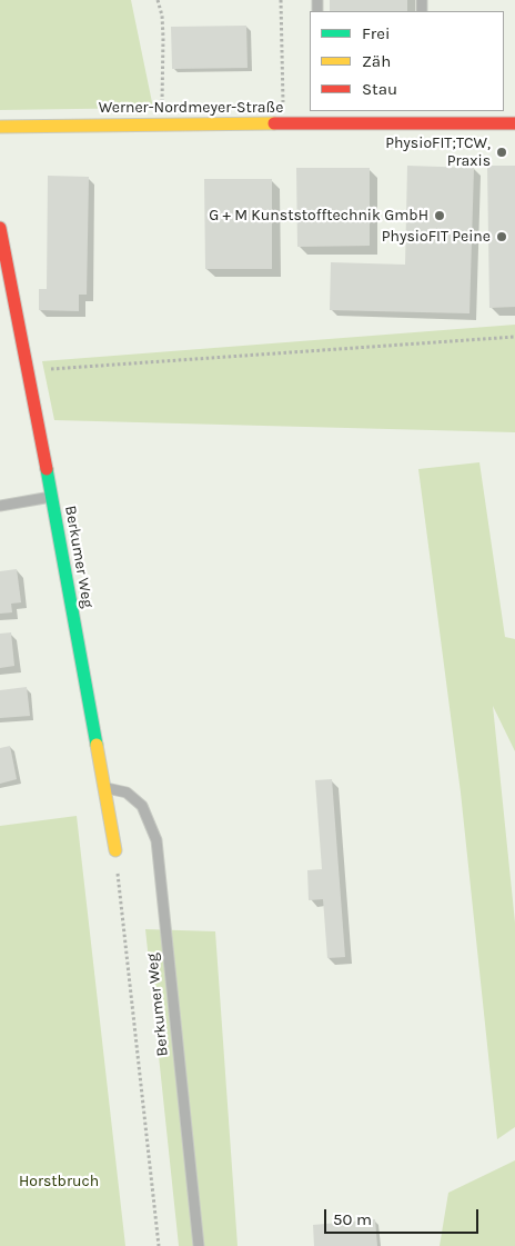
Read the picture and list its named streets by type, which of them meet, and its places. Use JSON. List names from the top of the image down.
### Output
{
  "streets": {
    "street": ["Werner-Nordmeyer-Straße", "Berkumer Weg"]
  },
  "parks": ["Horstbruch"],
  "places": ["PhysioFIT;TCW, Praxis", "G + M Kunststofftechnik GmbH", "PhysioFIT Peine"],
  "legend": ["Frei", "Zäh", "Stau"],
  "scale_bar": "50 m"
}
